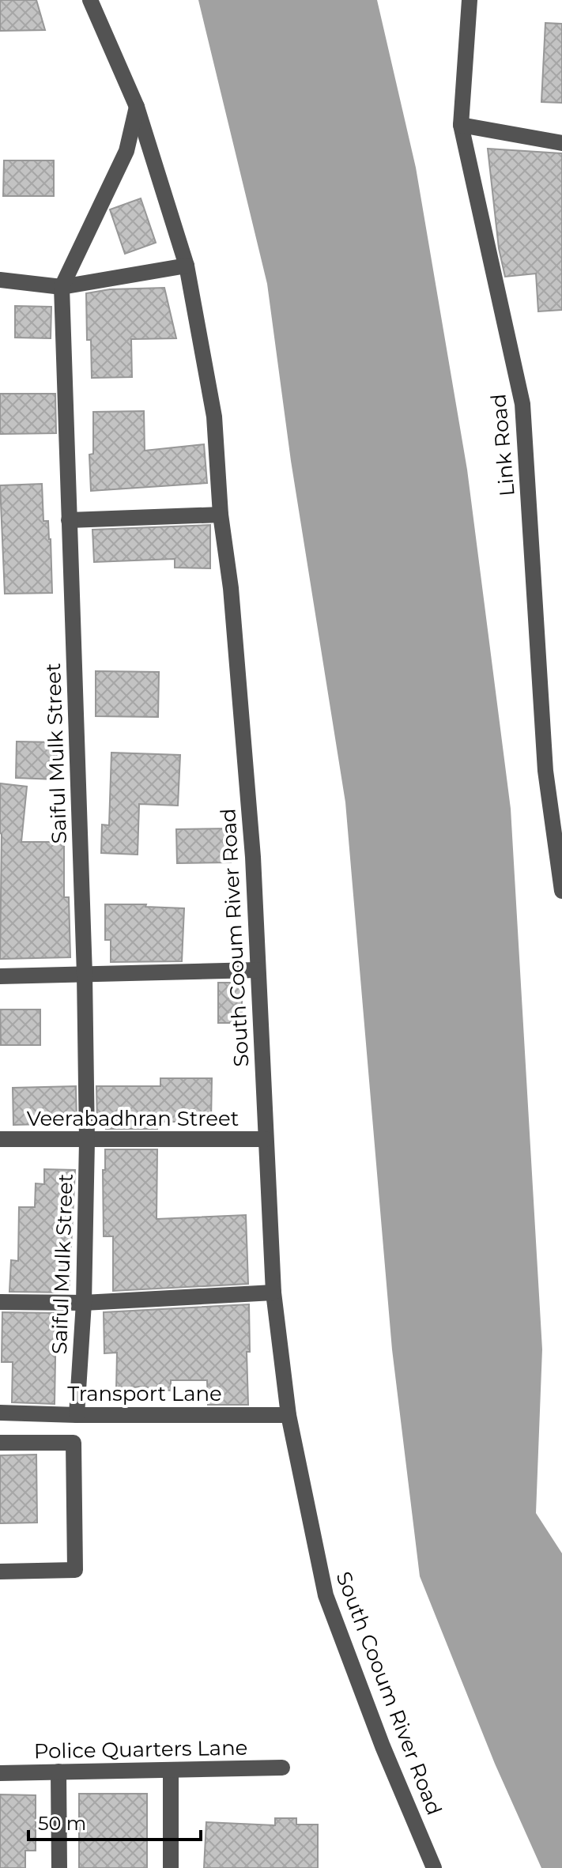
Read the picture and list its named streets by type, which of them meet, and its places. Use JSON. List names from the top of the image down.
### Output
{
  "streets": {
    "street": [
      "Link Road",
      "Saiful Mulk Street",
      "South Cooum River Road",
      "Veerabadhran Street",
      "Transport Lane",
      "Police Quarters Lane"
    ]
  },
  "crossings": [
    ["Saiful Mulk Street", "South Cooum River Road"],
    ["Saiful Mulk Street", "Veerabadhran Street"],
    ["Saiful Mulk Street", "Transport Lane"],
    ["South Cooum River Road", "Veerabadhran Street"],
    ["South Cooum River Road", "Transport Lane"]
  ],
  "scale_bar": "50 m"
}
